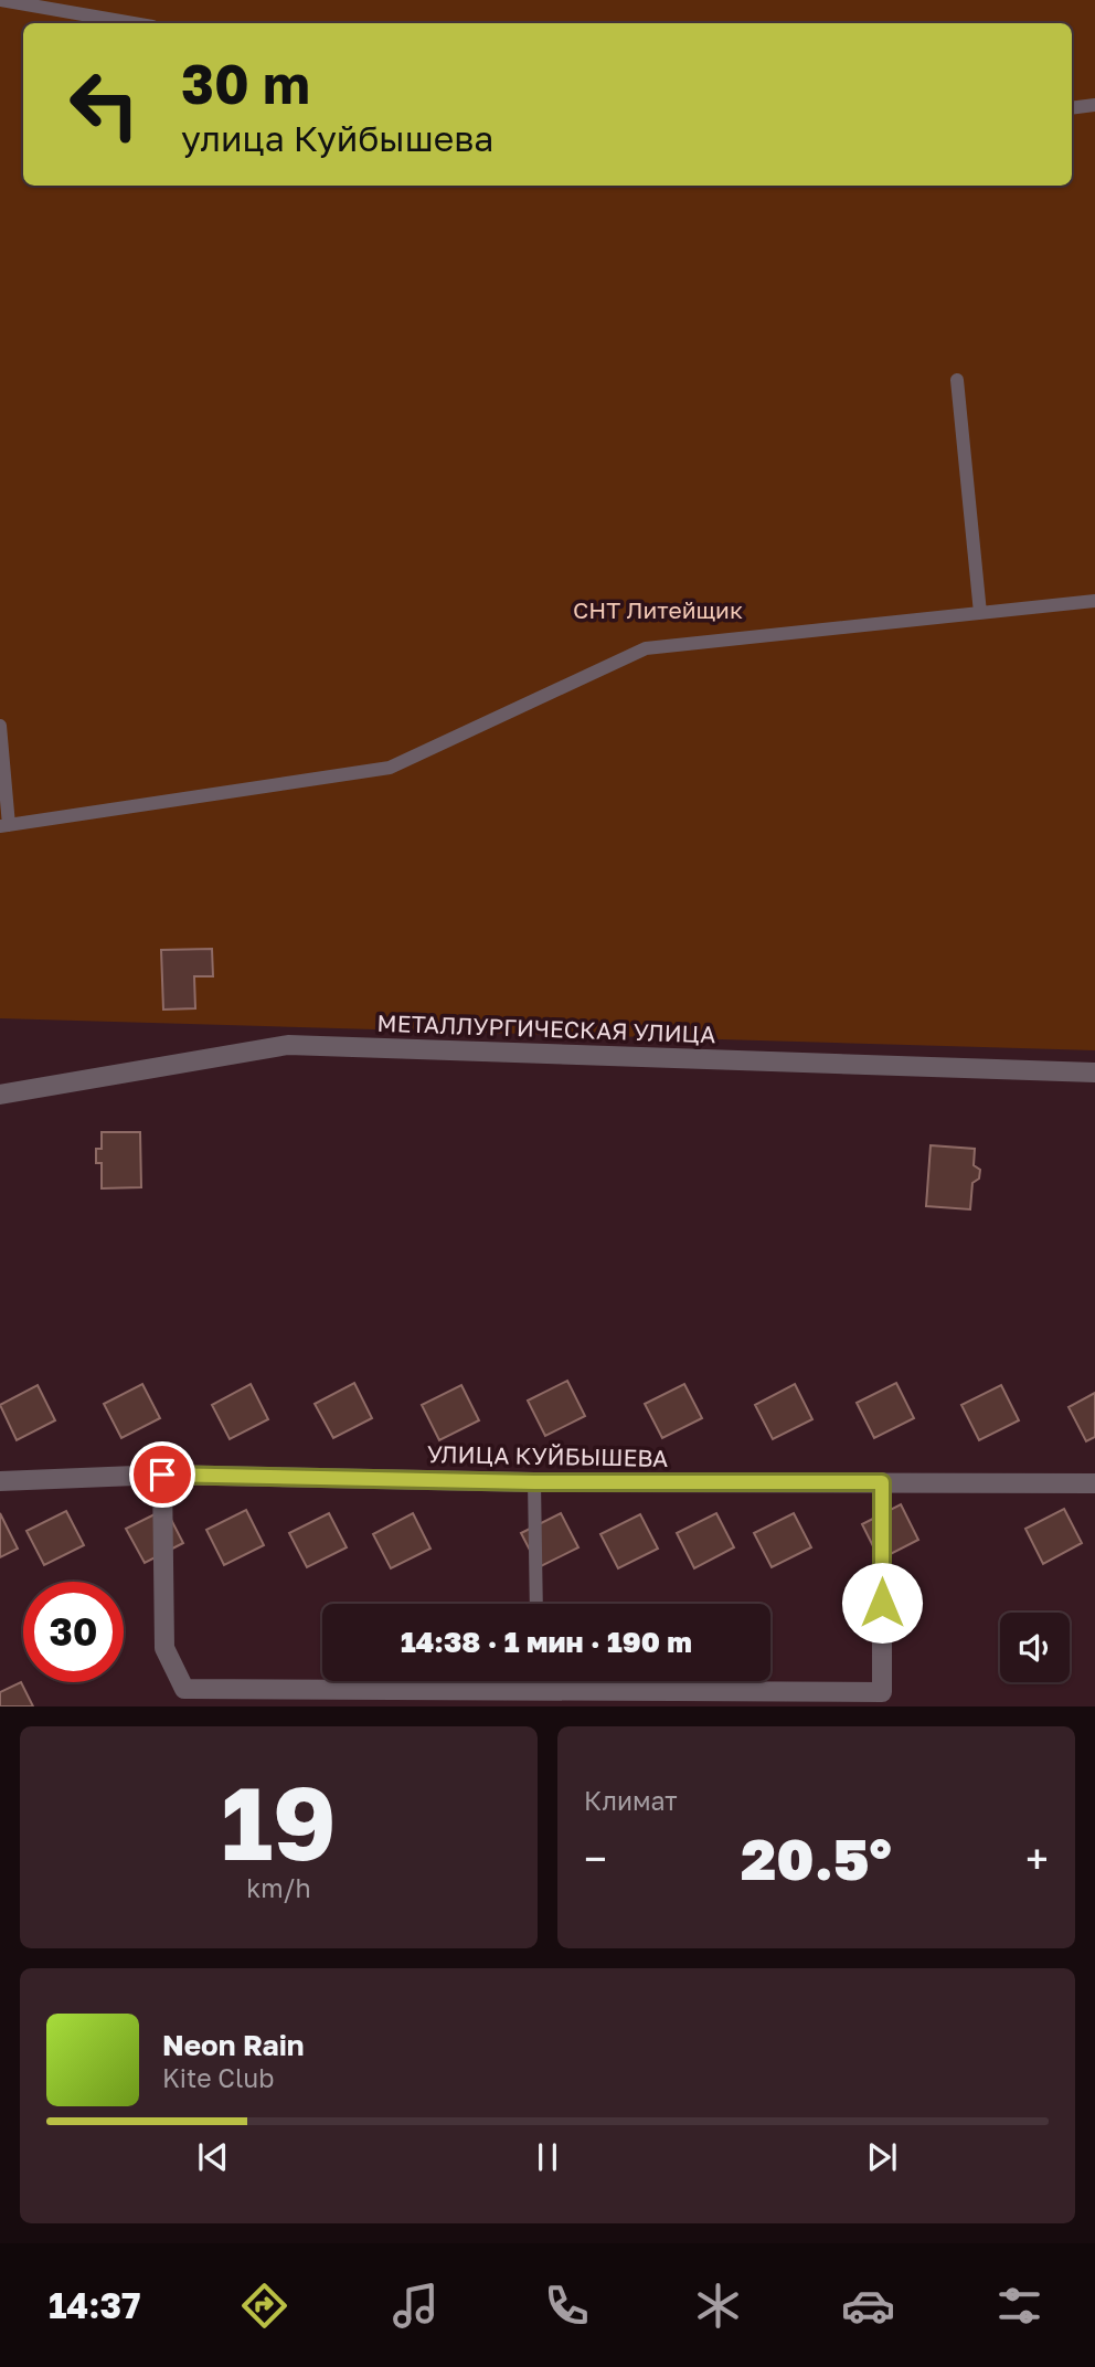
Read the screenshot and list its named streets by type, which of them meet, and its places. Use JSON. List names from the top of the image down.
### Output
{
  "streets": {
    "street": ["МЕТАЛЛУРГИЧЕСКАЯ УЛИЦА", "УЛИЦА КУЙБЫШЕВА"]
  },
  "parks": ["СНТ Литейщик"],
  "page": {
    "turn": ["30 m", "улица Куйбышева"],
    "limit": "30",
    "trip": "14:38 · 1 мин · 190 m",
    "tile": [
      ["19", "km/h"],
      "Климат"
    ],
    "heat": ["−", "20.5°", "+"],
    "song": ["Neon Rain", "Kite Club"],
    "tabs": "14:37"
  }
}
